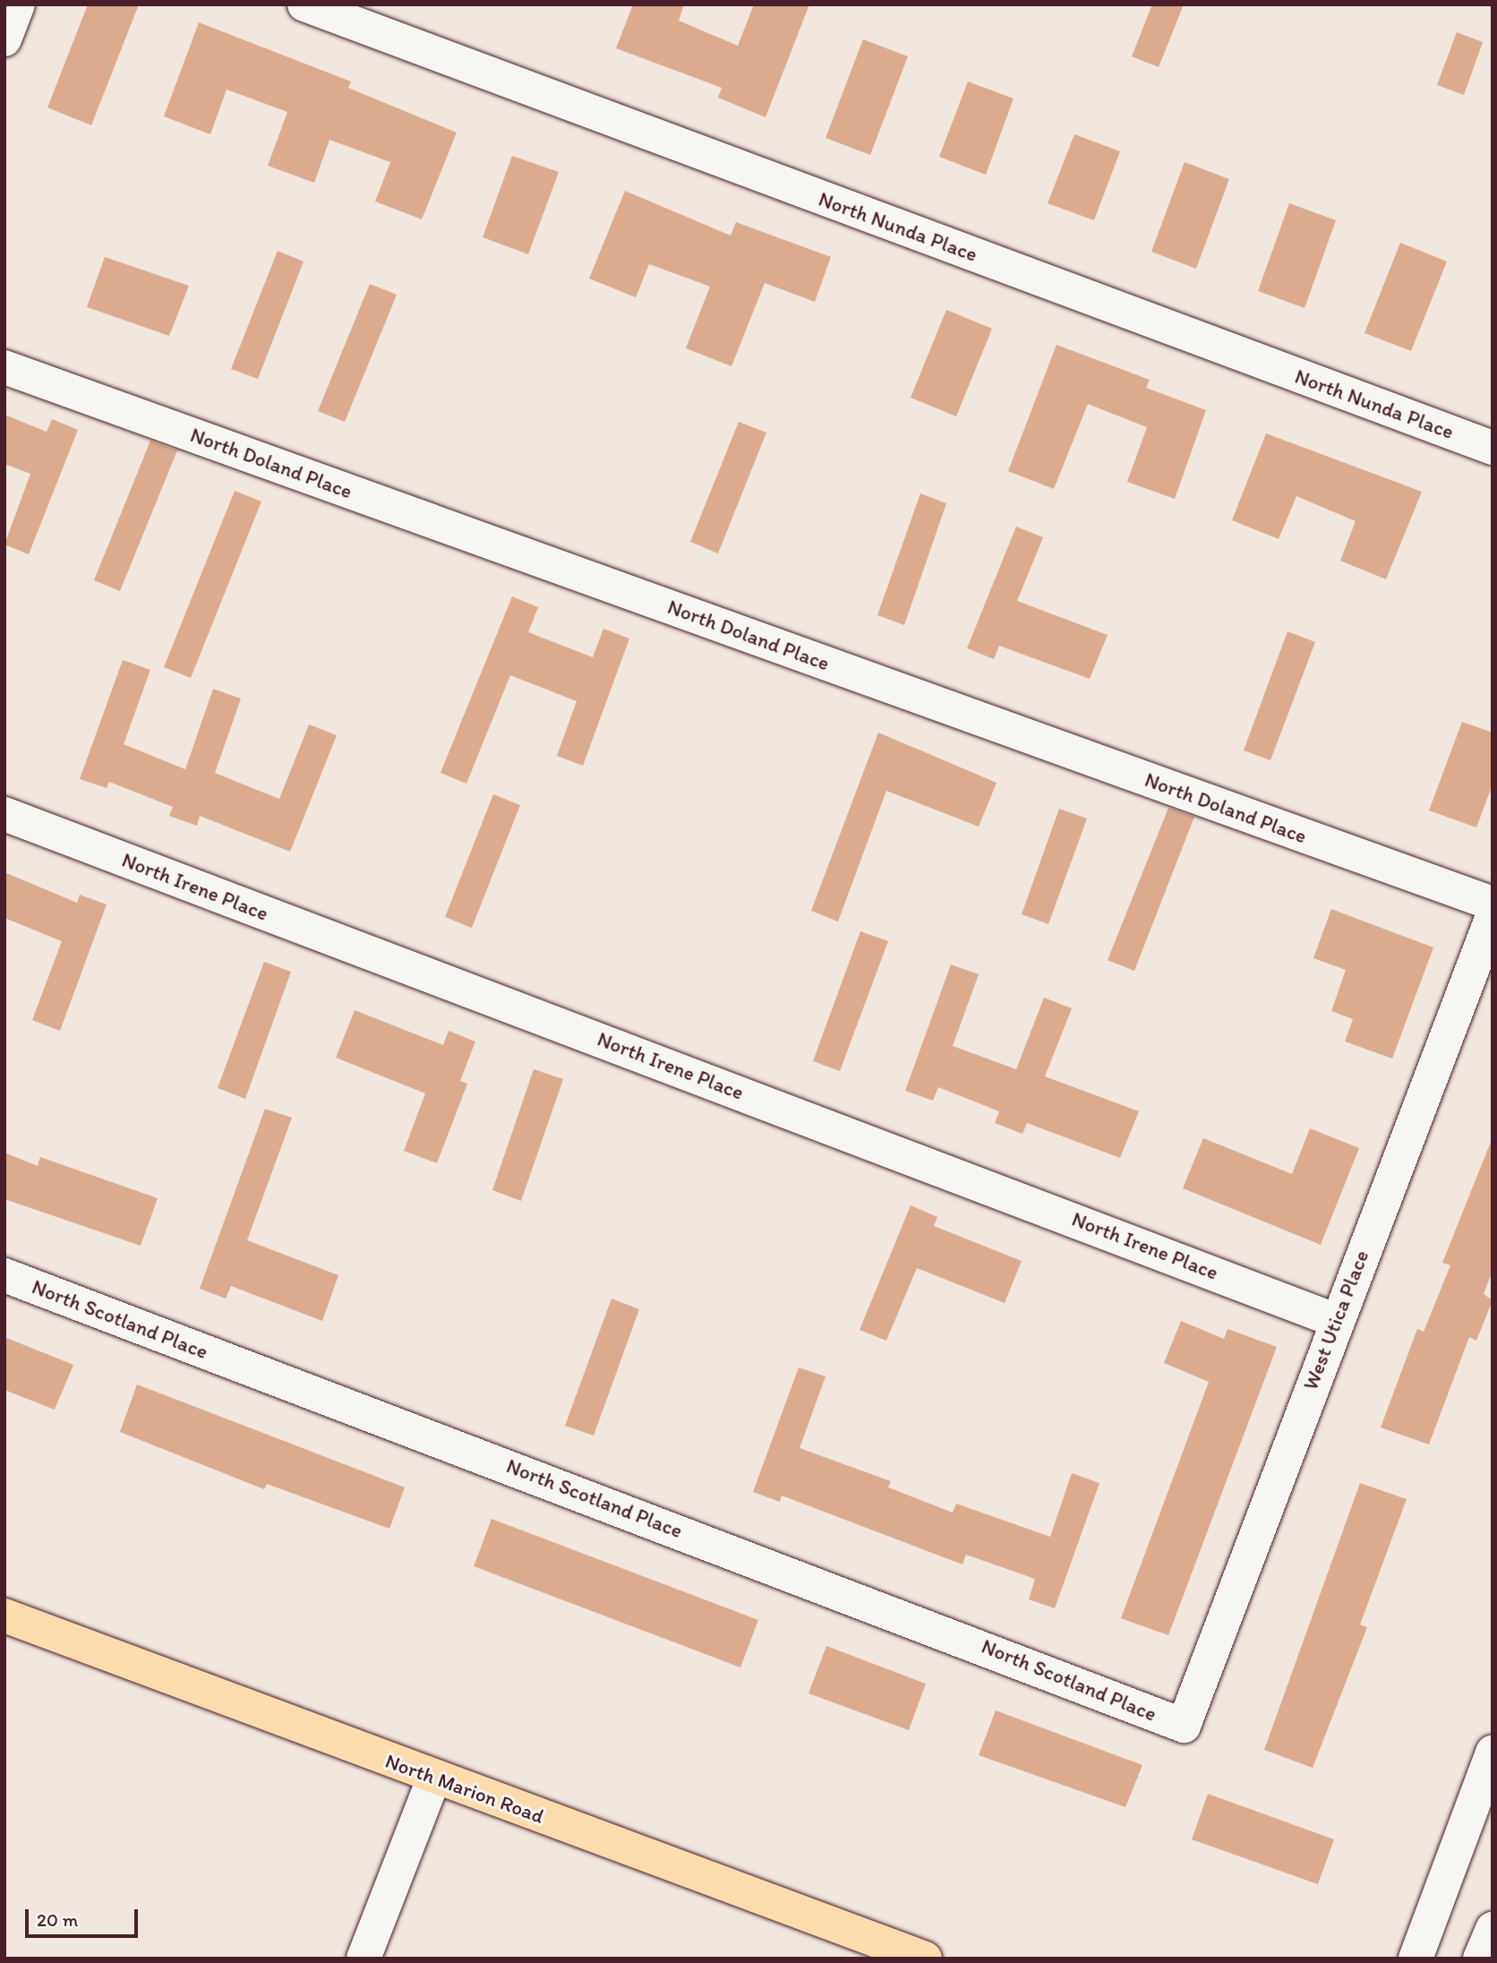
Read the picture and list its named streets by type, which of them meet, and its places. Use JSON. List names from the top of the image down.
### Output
{
  "streets": {
    "main road": ["North Marion Road"],
    "street": [
      "North Nunda Place",
      "North Doland Place",
      "North Irene Place",
      "North Scotland Place",
      "West Utica Place"
    ]
  },
  "crossings": [
    ["North Irene Place", "West Utica Place"],
    ["North Scotland Place", "West Utica Place"]
  ],
  "scale_bar": "20 m"
}
